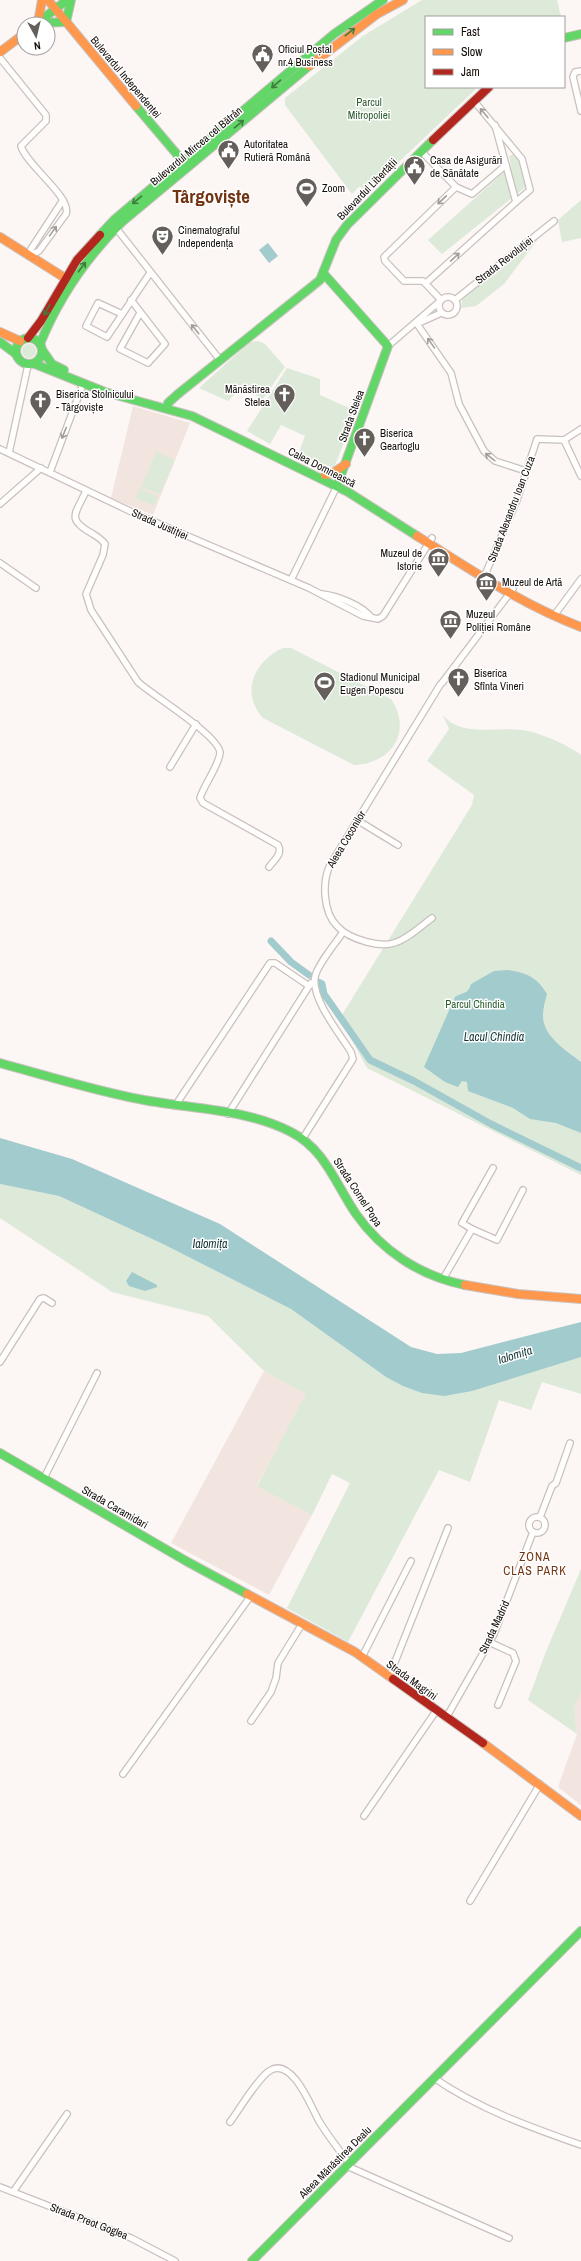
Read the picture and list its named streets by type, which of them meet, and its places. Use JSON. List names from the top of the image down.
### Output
{
  "streets": {
    "main road": [
      "Bulevardul Independenței",
      "Bulevardul Mircea cel Bătrân",
      "Bulevardul Libertății",
      "Strada Stelea",
      "Calea Domnească",
      "Strada Cornel Popa",
      "Strada Caramidari",
      "Strada Magrini",
      "Aleea Mănăstirea Dealu"
    ],
    "street": [
      "Strada Revoluției",
      "Strada Alexandru Ioan Cuza",
      "Strada Justiției",
      "Aleea Coconilor",
      "Strada Madrid",
      "Strada Preot Goglea"
    ]
  },
  "crossings": [
    ["Bulevardul Independenței", "Bulevardul Mircea cel Bătrân"],
    ["Bulevardul Mircea cel Bătrân", "Calea Domnească"],
    ["Bulevardul Libertății", "Calea Domnească"],
    ["Strada Stelea", "Calea Domnească"],
    ["Strada Stelea", "Strada Justiției"],
    ["Calea Domnească", "Strada Alexandru Ioan Cuza"],
    ["Calea Domnească", "Strada Justiției"],
    ["Calea Domnească", "Aleea Coconilor"],
    ["Strada Caramidari", "Strada Magrini"],
    ["Strada Madrid", "Strada Magrini"]
  ],
  "districts": ["Târgoviște", "ZONA CLAS PARK"],
  "water": ["Lacul Chindia", "Ialomița"],
  "parks": ["Parcul Mitropoliei", "Parcul Chindia"],
  "places": {
    "public building": ["Oficiul Poștal nr.4 Business", "Autoritatea Rutieră Română", "Casa de Asigurări de Sănătate"],
    "sports": ["Zoom", "Stadionul Municipal Eugen Popescu"],
    "theatre": ["Cinematograful Independența"],
    "church": [
      "Mănăstirea Stelea",
      "Biserica Stolnicului - Târgoviște",
      "Biserica Geartoglu",
      "Biserica Sfînta Vineri"
    ],
    "museum": ["Muzeul de Istorie", "Muzeul de Artă", "Muzeul Poliției Române"]
  },
  "legend": ["Fast", "Slow", "Jam"],
  "north": "bottom"
}
